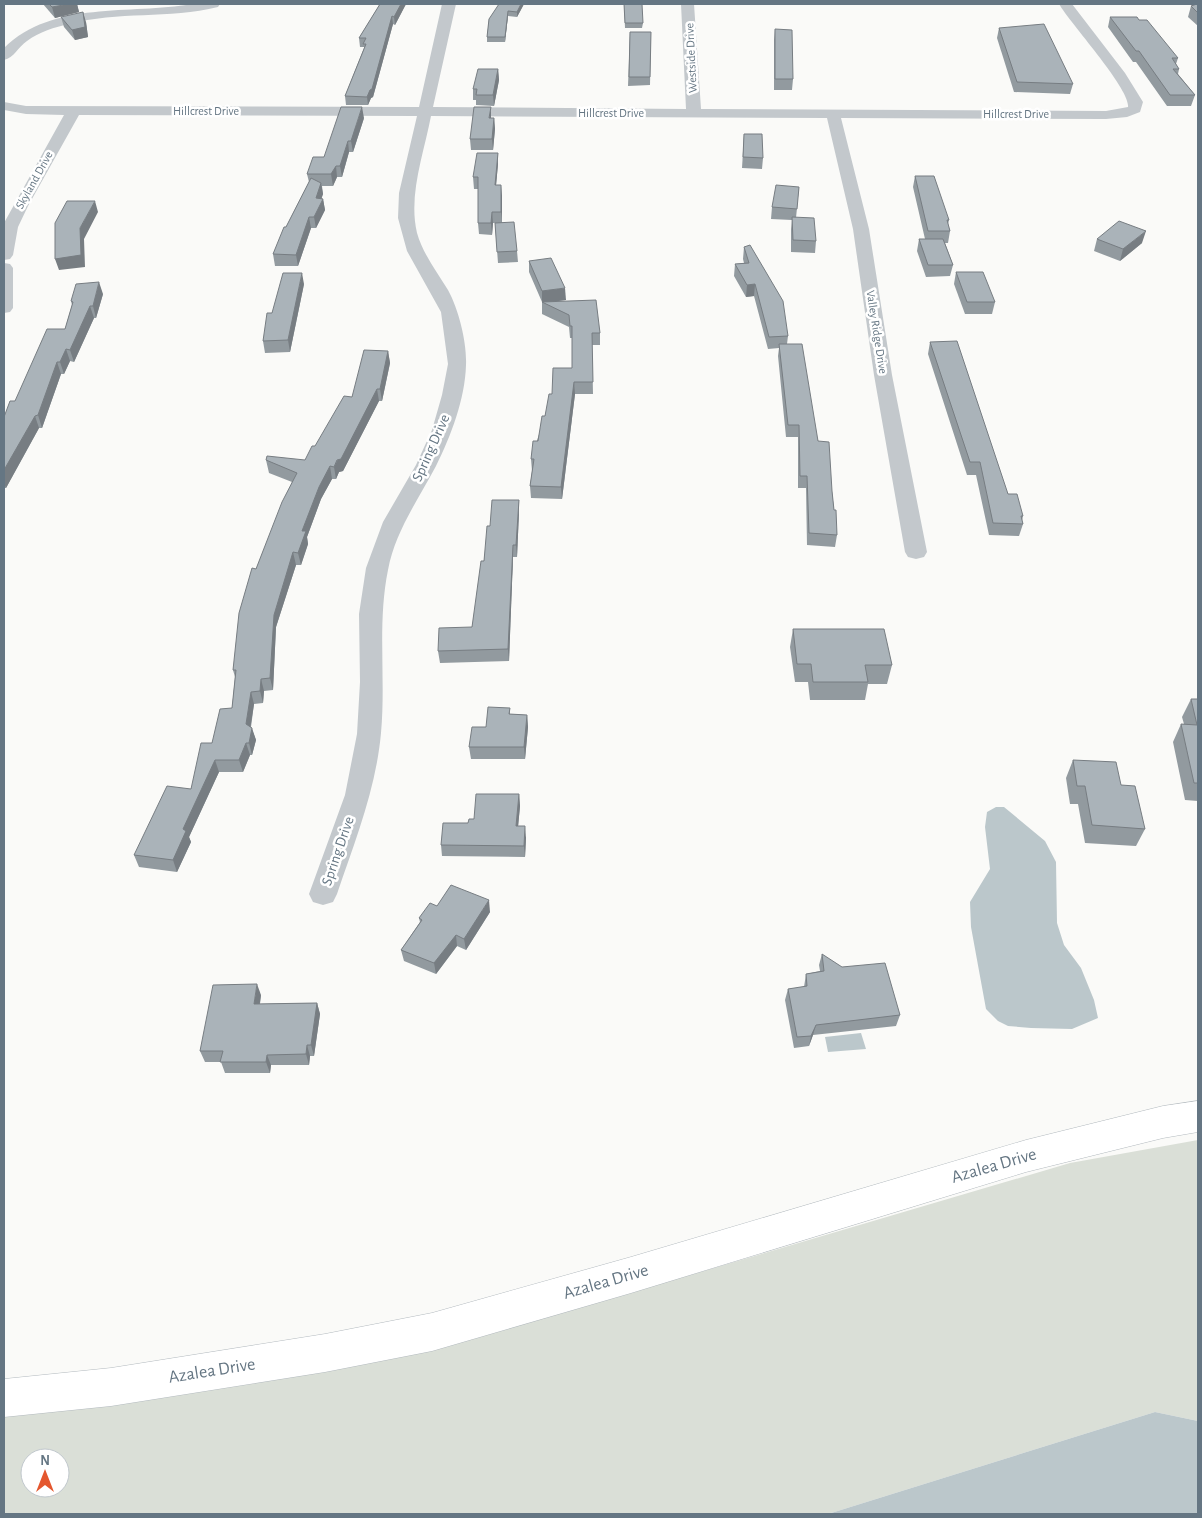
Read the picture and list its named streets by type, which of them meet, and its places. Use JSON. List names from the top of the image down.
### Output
{
  "streets": {
    "street": [
      "Westside Drive",
      "Hillcrest Drive",
      "Skyland Drive",
      "Valley Ridge Drive",
      "Spring Drive",
      "Azalea Drive"
    ]
  },
  "crossings": [
    ["Westside Drive", "Hillcrest Drive"],
    ["Hillcrest Drive", "Skyland Drive"],
    ["Hillcrest Drive", "Valley Ridge Drive"],
    ["Hillcrest Drive", "Spring Drive"]
  ],
  "north": "top"
}
